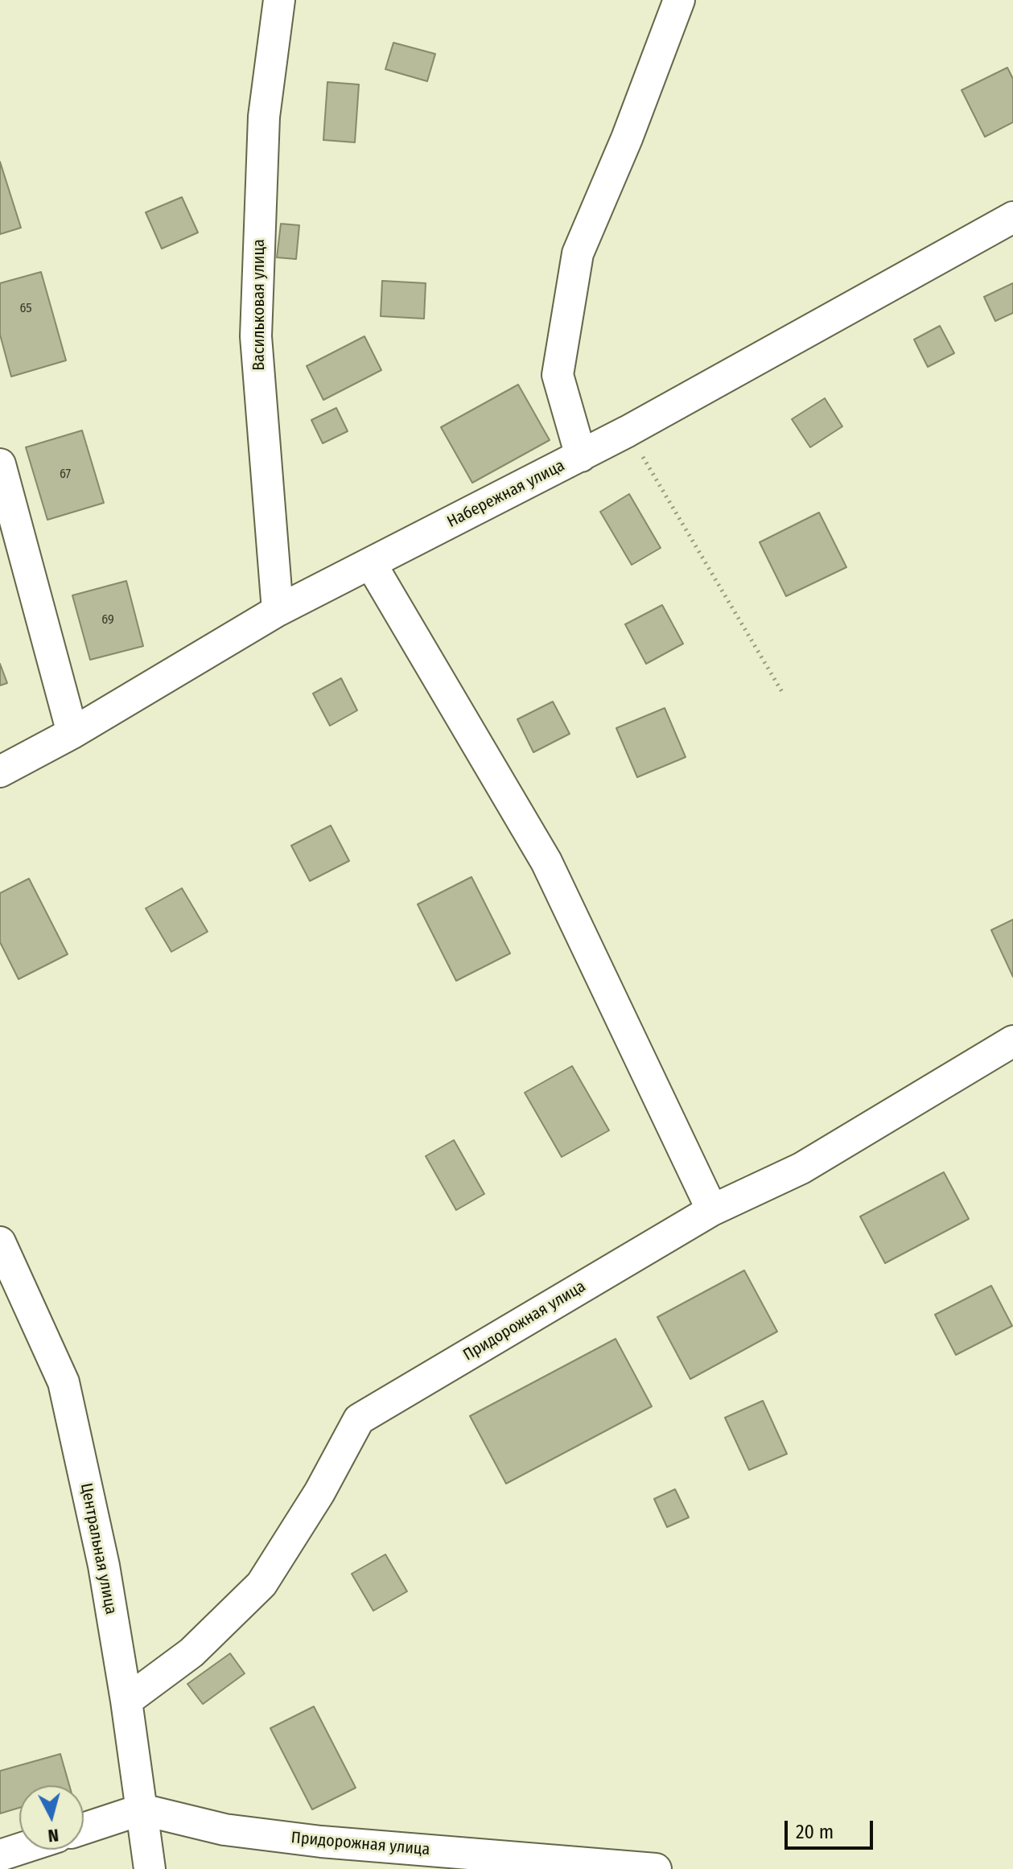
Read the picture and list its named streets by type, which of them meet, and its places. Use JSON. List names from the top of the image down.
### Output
{
  "streets": {
    "street": [
      "Васильковая улица",
      "Набережная улица",
      "Придорожная улица",
      "Центральная улица"
    ]
  },
  "crossings": [
    ["Васильковая улица", "Набережная улица"],
    ["Придорожная улица", "Центральная улица"]
  ],
  "house_numbers": ["65", "67", "69"],
  "scale_bar": "20 m",
  "north": "bottom"
}
